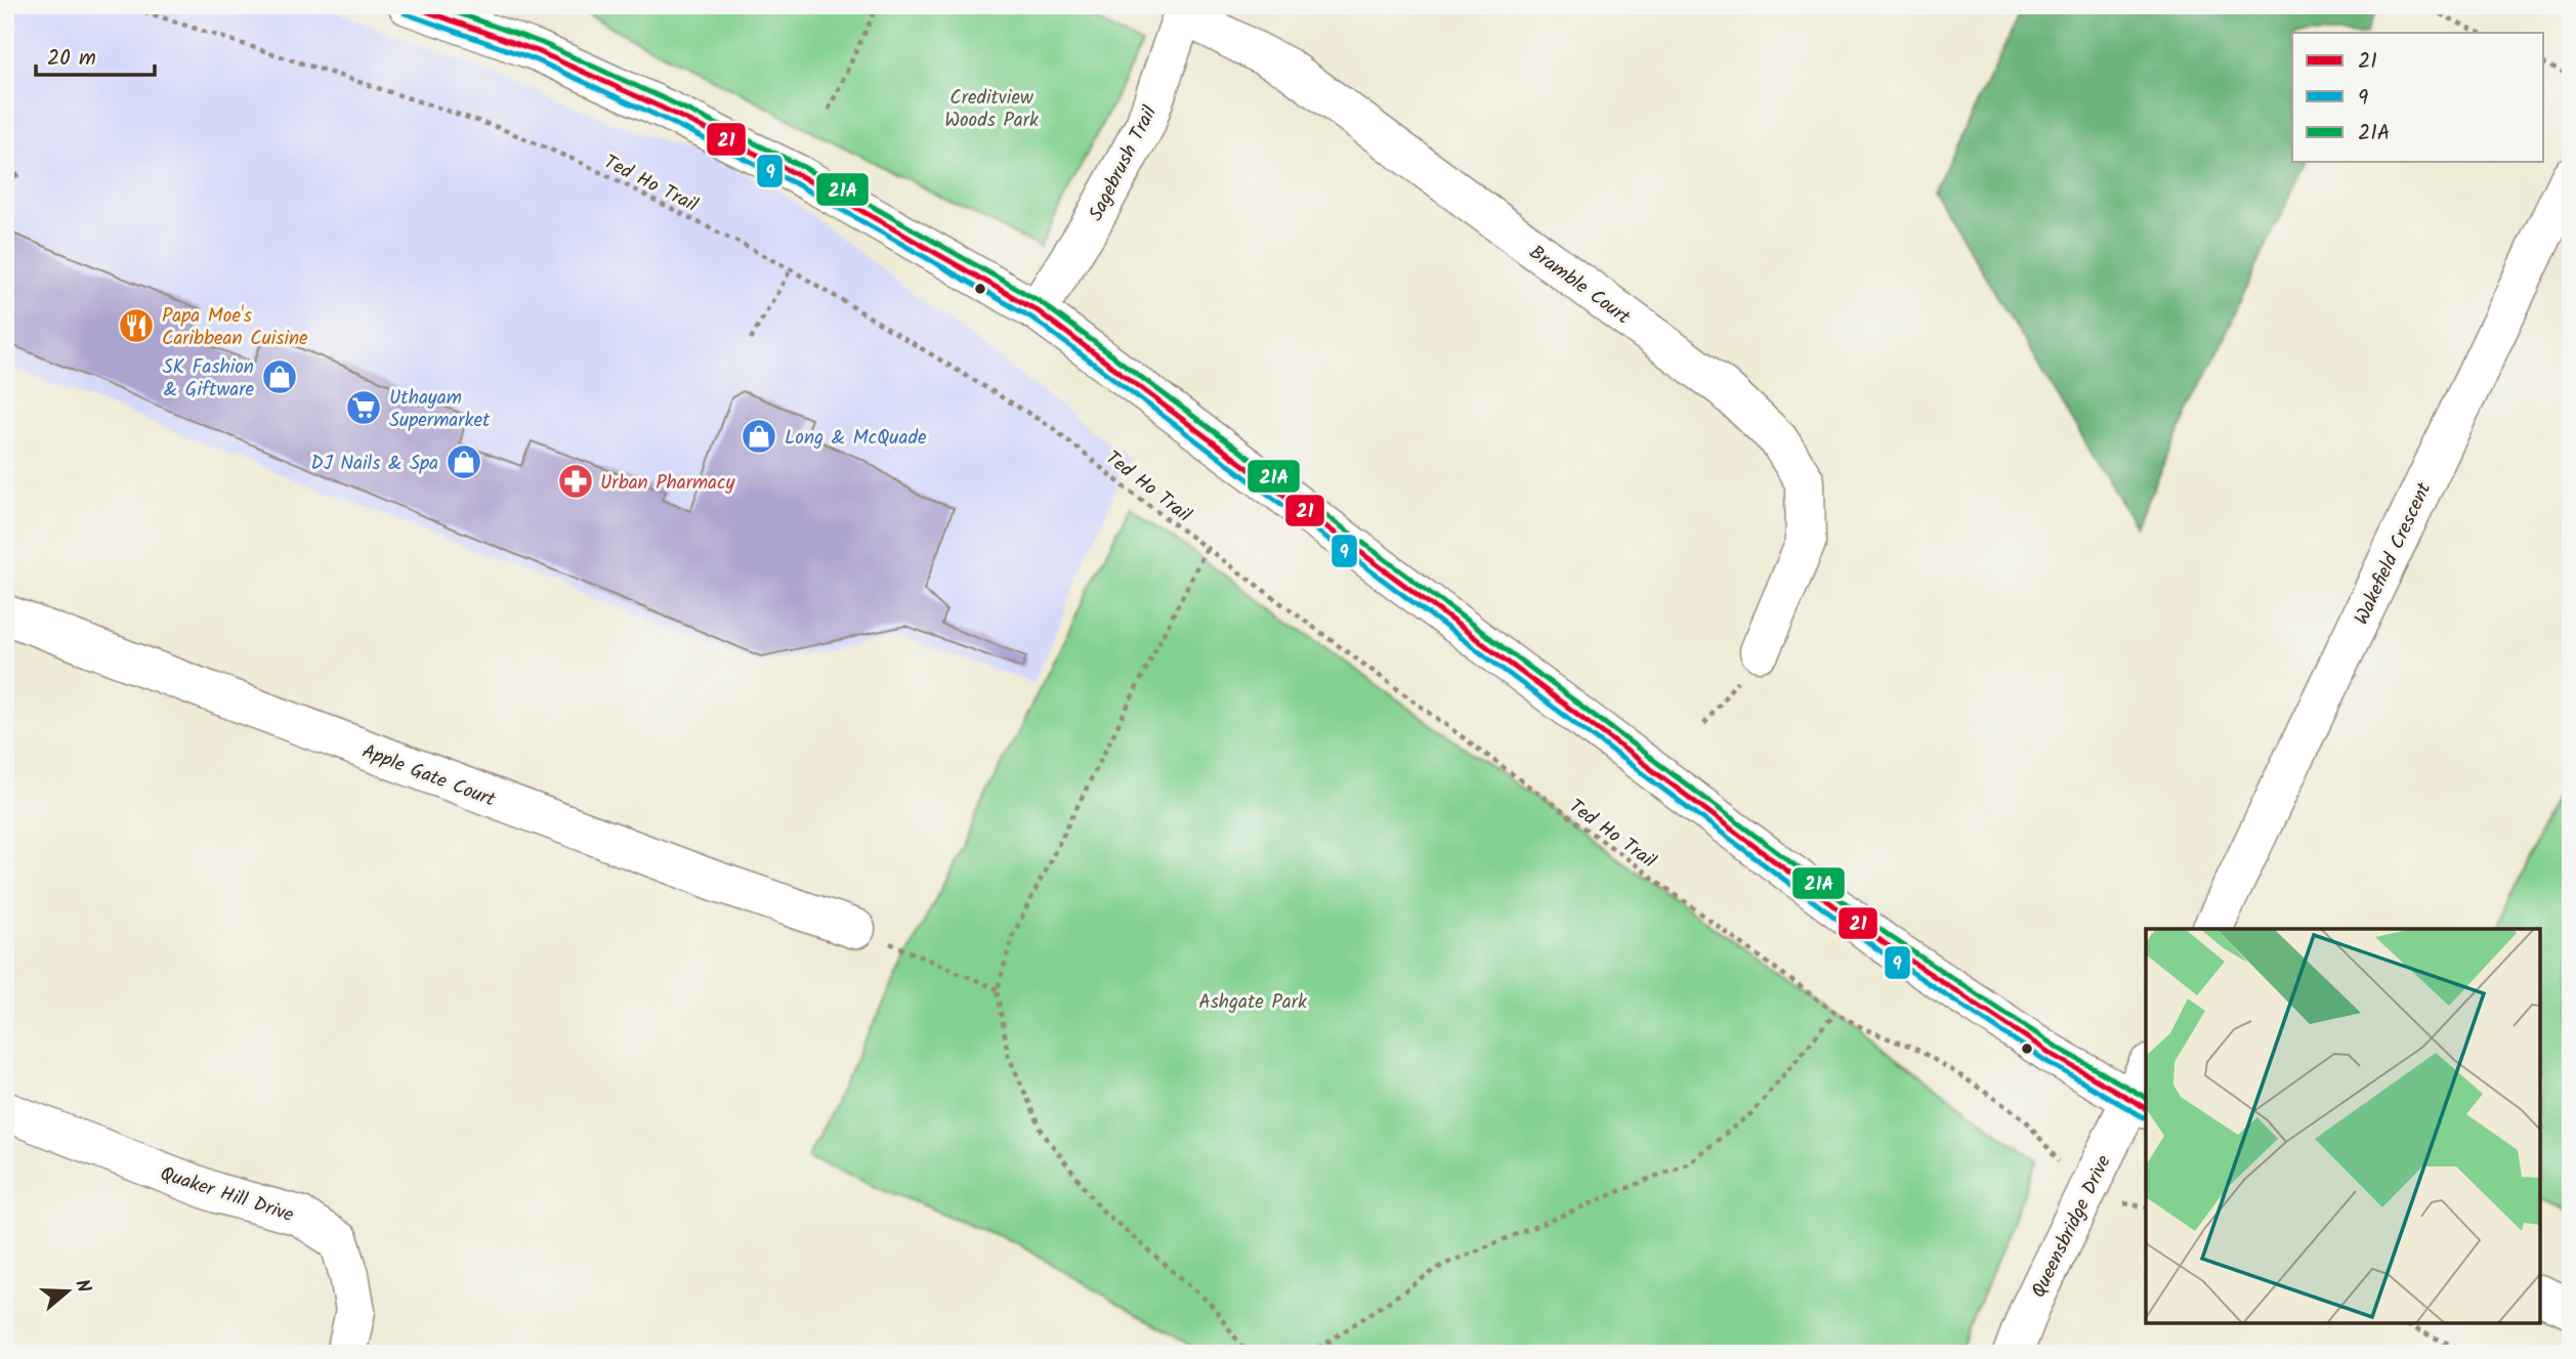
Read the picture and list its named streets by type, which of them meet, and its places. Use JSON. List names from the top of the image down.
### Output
{
  "streets": {
    "street": [
      "Sagebrush Trail",
      "Bramble Court",
      "Wakefield Crescent",
      "Apple Gate Court",
      "Quaker Hill Drive",
      "Queensbridge Drive"
    ],
    "path": ["Ted Ho Trail"]
  },
  "crossings": [
    ["Sagebrush Trail", "Bramble Court"]
  ],
  "parks": ["Creditview Woods Park", "Ashgate Park"],
  "places": {
    "restaurant": ["Papa Moe's Caribbean Cuisine"],
    "shop": ["SK Fashion & Giftware", "Long & McQuade", "DJ Nails & Spa"],
    "supermarket": ["Uthayam Supermarket"],
    "pharmacy": ["Urban Pharmacy"]
  },
  "lines": ["transit line 21", "transit line 21A", "transit line 9"],
  "legend": ["21", "9", "21A"],
  "scale_bar": "20 m",
  "north": "right"
}
